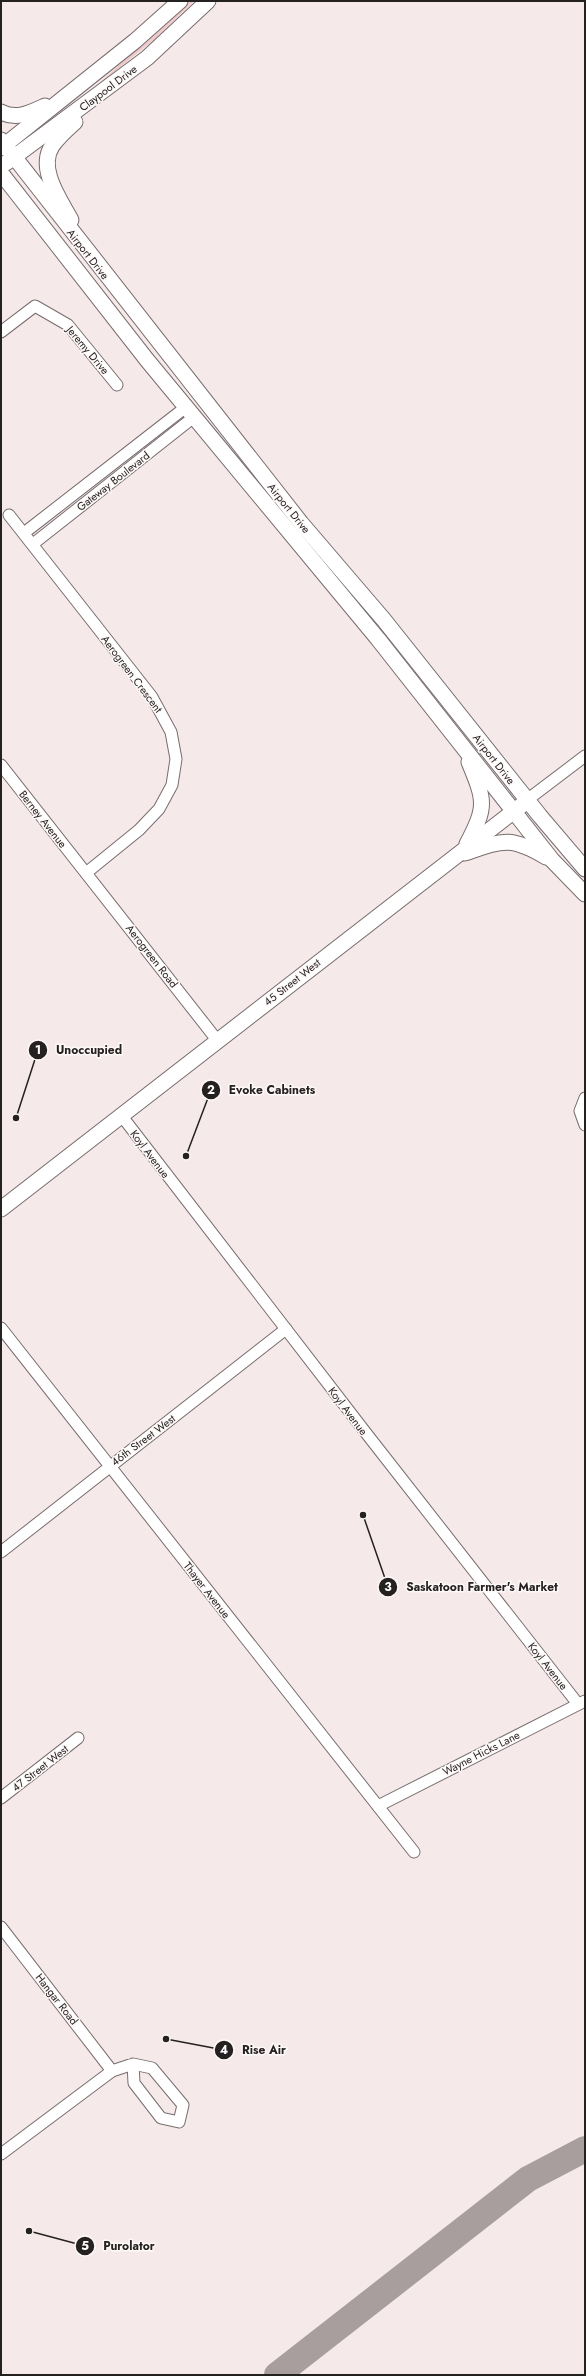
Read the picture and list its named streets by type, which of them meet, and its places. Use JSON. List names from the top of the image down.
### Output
{
  "streets": {
    "main road": ["Claypool Drive", "Airport Drive", "45 Street West"],
    "street": [
      "Jeremy Drive",
      "Gateway Boulevard",
      "Aerogreen Crescent",
      "Berney Avenue",
      "Aerogreen Road",
      "Koyl Avenue",
      "46th Street West",
      "Thayer Avenue",
      "Wayne Hicks Lane",
      "47 Street West",
      "Hangar Road"
    ]
  },
  "crossings": [
    ["Claypool Drive", "Airport Drive"],
    ["Airport Drive", "Gateway Boulevard"],
    ["Airport Drive", "45 Street West"],
    ["Gateway Boulevard", "Aerogreen Crescent"],
    ["Aerogreen Crescent", "Berney Avenue"],
    ["Aerogreen Crescent", "Aerogreen Road"],
    ["Berney Avenue", "Aerogreen Road"],
    ["Aerogreen Road", "45 Street West"],
    ["45 Street West", "Koyl Avenue"],
    ["Koyl Avenue", "46th Street West"],
    ["Koyl Avenue", "Wayne Hicks Lane"],
    ["46th Street West", "Thayer Avenue"],
    ["Thayer Avenue", "Wayne Hicks Lane"]
  ],
  "places": [
    "Unoccupied",
    "Evoke Cabinets",
    "Saskatoon Farmer's Market",
    "Rise Air",
    "Purolator"
  ]
}
